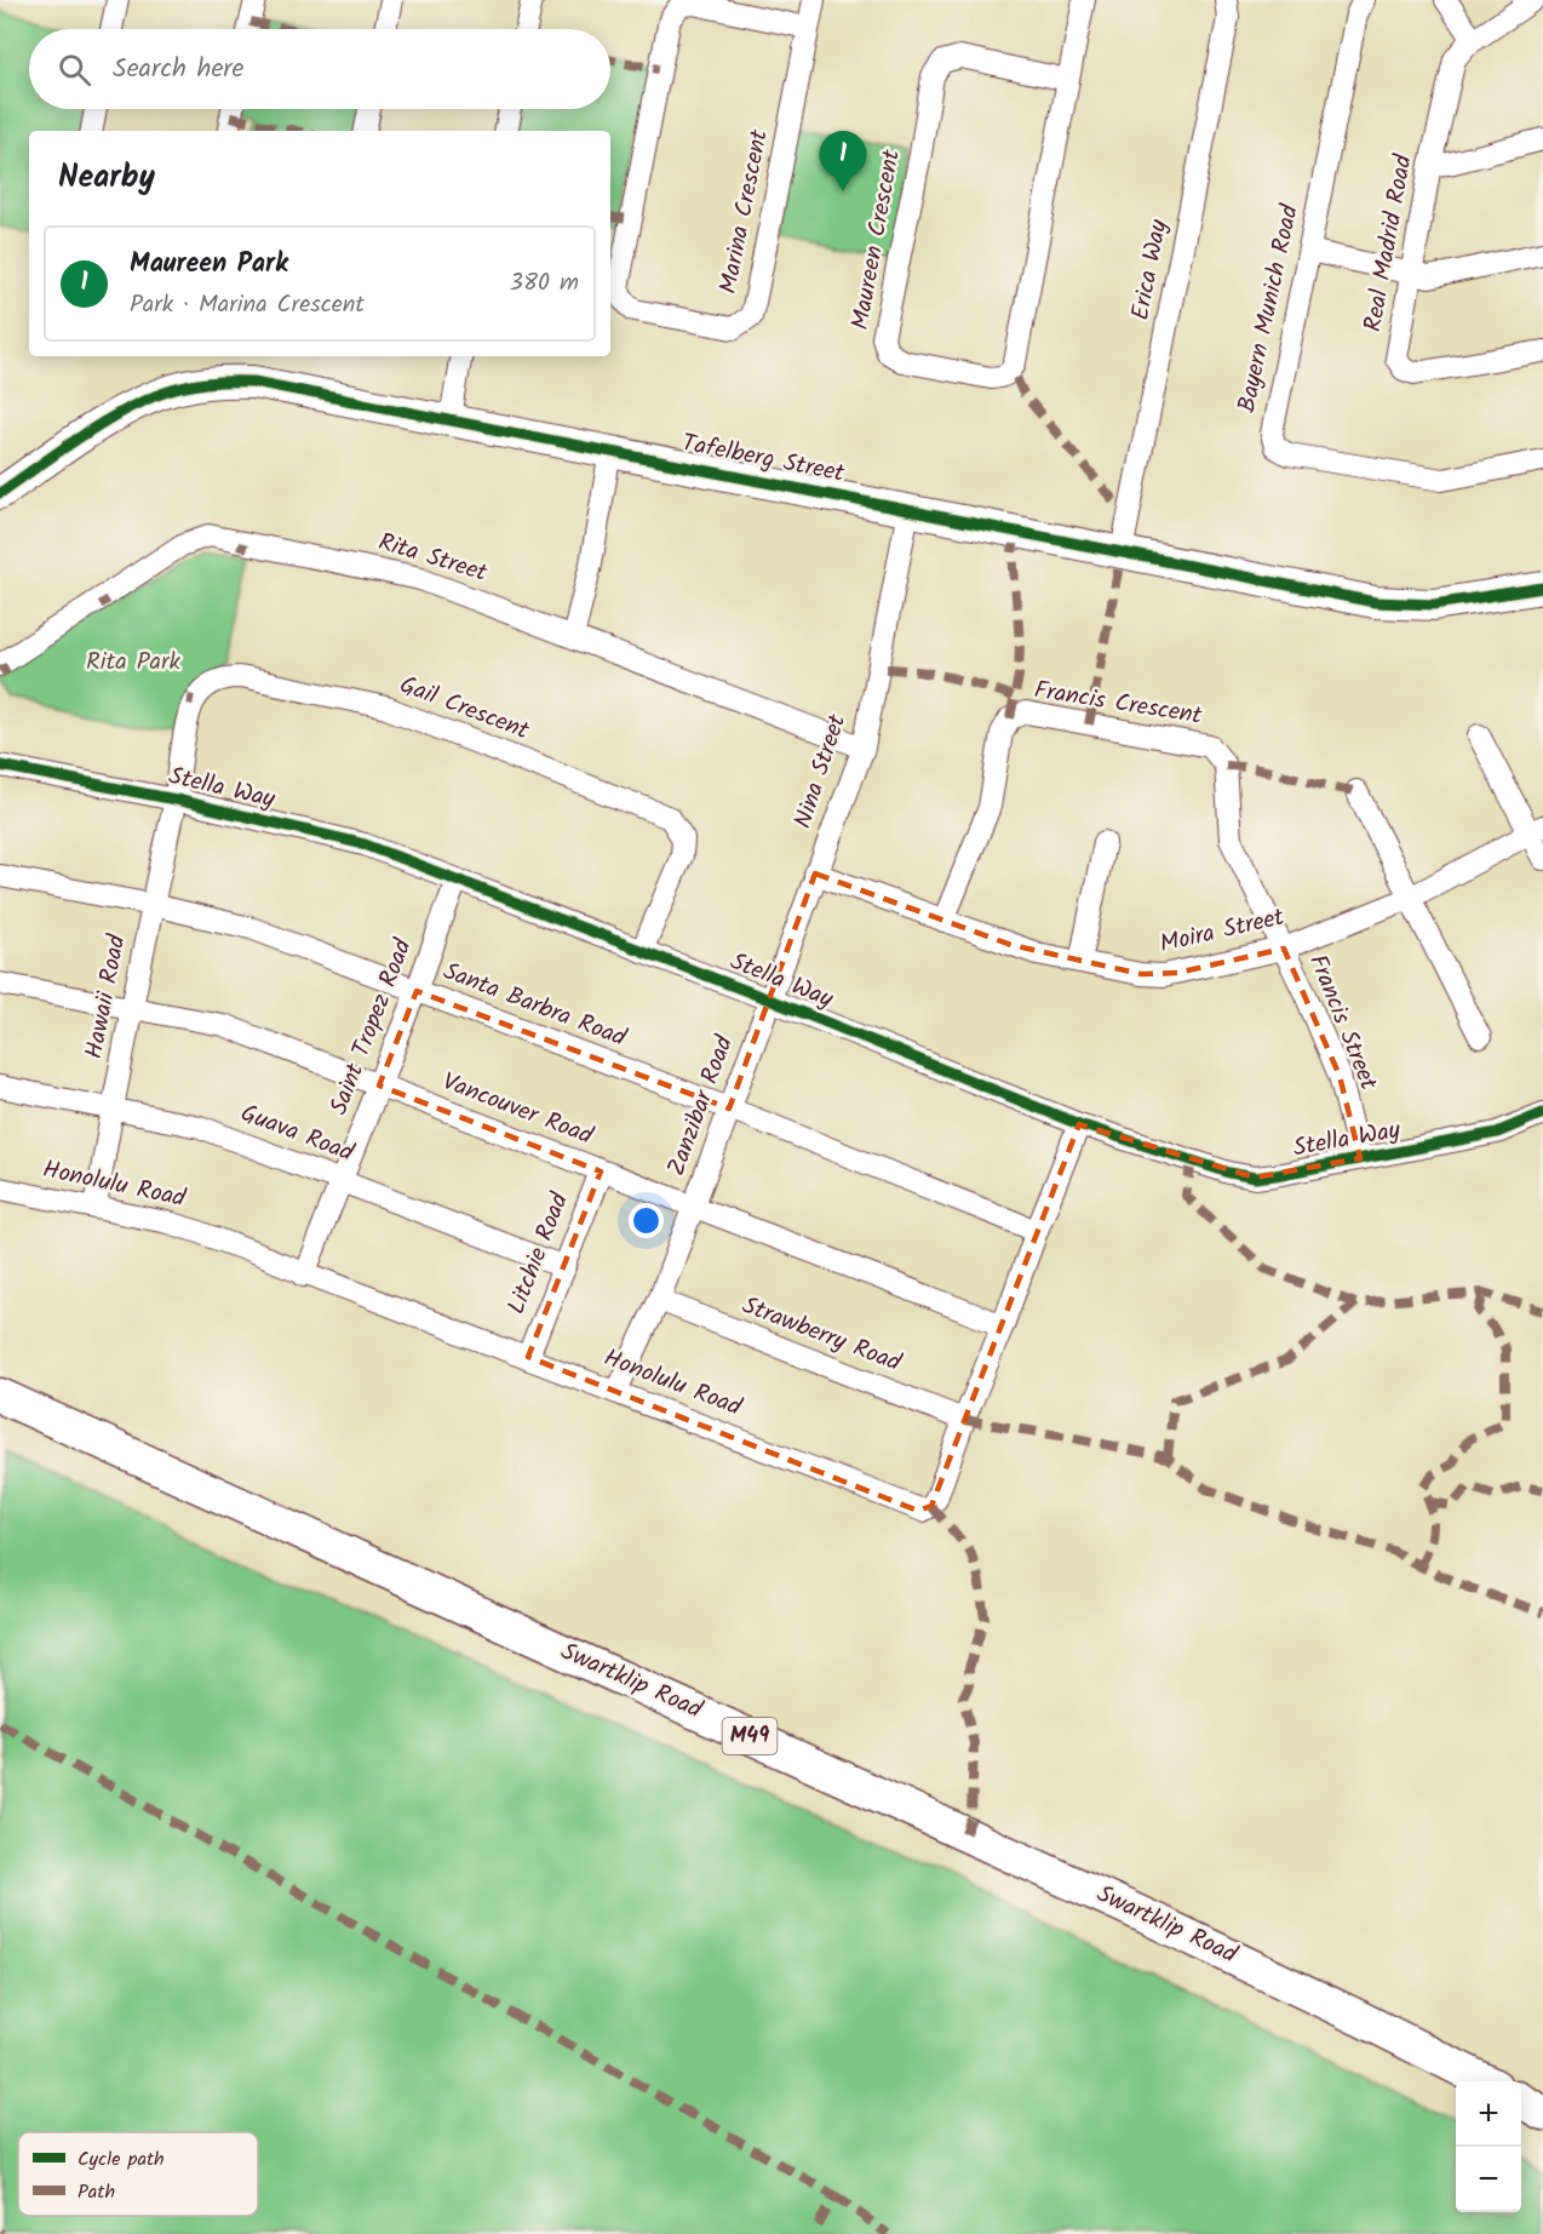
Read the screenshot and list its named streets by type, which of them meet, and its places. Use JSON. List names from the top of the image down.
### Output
{
  "streets": {
    "main road": ["Swartklip Road", "M49"],
    "street": [
      "Marina Crescent",
      "Maureen Crescent",
      "Real Madrid Road",
      "Erica Way",
      "Bayern Munich Road",
      "Tafelberg Street",
      "Rita Street",
      "Francis Crescent",
      "Gail Crescent",
      "Nina Street",
      "Stella Way",
      "Moira Street",
      "Hawaii Road",
      "Santa Barbra Road",
      "Francis Street",
      "Saint Tropez Road",
      "Zanzibar Road",
      "Vancouver Road",
      "Guava Road",
      "Honolulu Road",
      "Litchie Road",
      "Strawberry Road"
    ]
  },
  "crossings": [
    ["Erica Way", "Tafelberg Street"],
    ["Tafelberg Street", "Nina Street"],
    ["Rita Street", "Nina Street"],
    ["Francis Crescent", "Moira Street"],
    ["Francis Crescent", "Francis Street"],
    ["Gail Crescent", "Stella Way"],
    ["Gail Crescent", "Hawaii Road"],
    ["Nina Street", "Stella Way"],
    ["Nina Street", "Moira Street"],
    ["Nina Street", "Zanzibar Road"],
    ["Stella Way", "Hawaii Road"],
    ["Stella Way", "Francis Street"],
    ["Stella Way", "Saint Tropez Road"],
    ["Stella Way", "Zanzibar Road"],
    ["Stella Way", "Honolulu Road"],
    ["Moira Street", "Francis Street"],
    ["Hawaii Road", "Santa Barbra Road"],
    ["Hawaii Road", "Vancouver Road"],
    ["Hawaii Road", "Guava Road"],
    ["Hawaii Road", "Honolulu Road"],
    ["Santa Barbra Road", "Saint Tropez Road"],
    ["Santa Barbra Road", "Zanzibar Road"],
    ["Santa Barbra Road", "Honolulu Road"],
    ["Saint Tropez Road", "Vancouver Road"],
    ["Saint Tropez Road", "Guava Road"],
    ["Saint Tropez Road", "Honolulu Road"],
    ["Zanzibar Road", "Vancouver Road"],
    ["Zanzibar Road", "Honolulu Road"],
    ["Zanzibar Road", "Strawberry Road"],
    ["Vancouver Road", "Honolulu Road"],
    ["Vancouver Road", "Litchie Road"],
    ["Guava Road", "Litchie Road"],
    ["Honolulu Road", "Litchie Road"],
    ["Honolulu Road", "Strawberry Road"]
  ],
  "parks": ["Rita Park"],
  "legend": ["Cycle path", "Path"],
  "page": {
    "search": "Search here",
    "pins": "1",
    "heading": "Nearby",
    "list": [
      {
        "mark": "1",
        "name": "Maureen Park",
        "note": "Park · Marina Crescent",
        "value": "380 m"
      }
    ],
    "map_buttons": ["+", "−"]
  }
}
